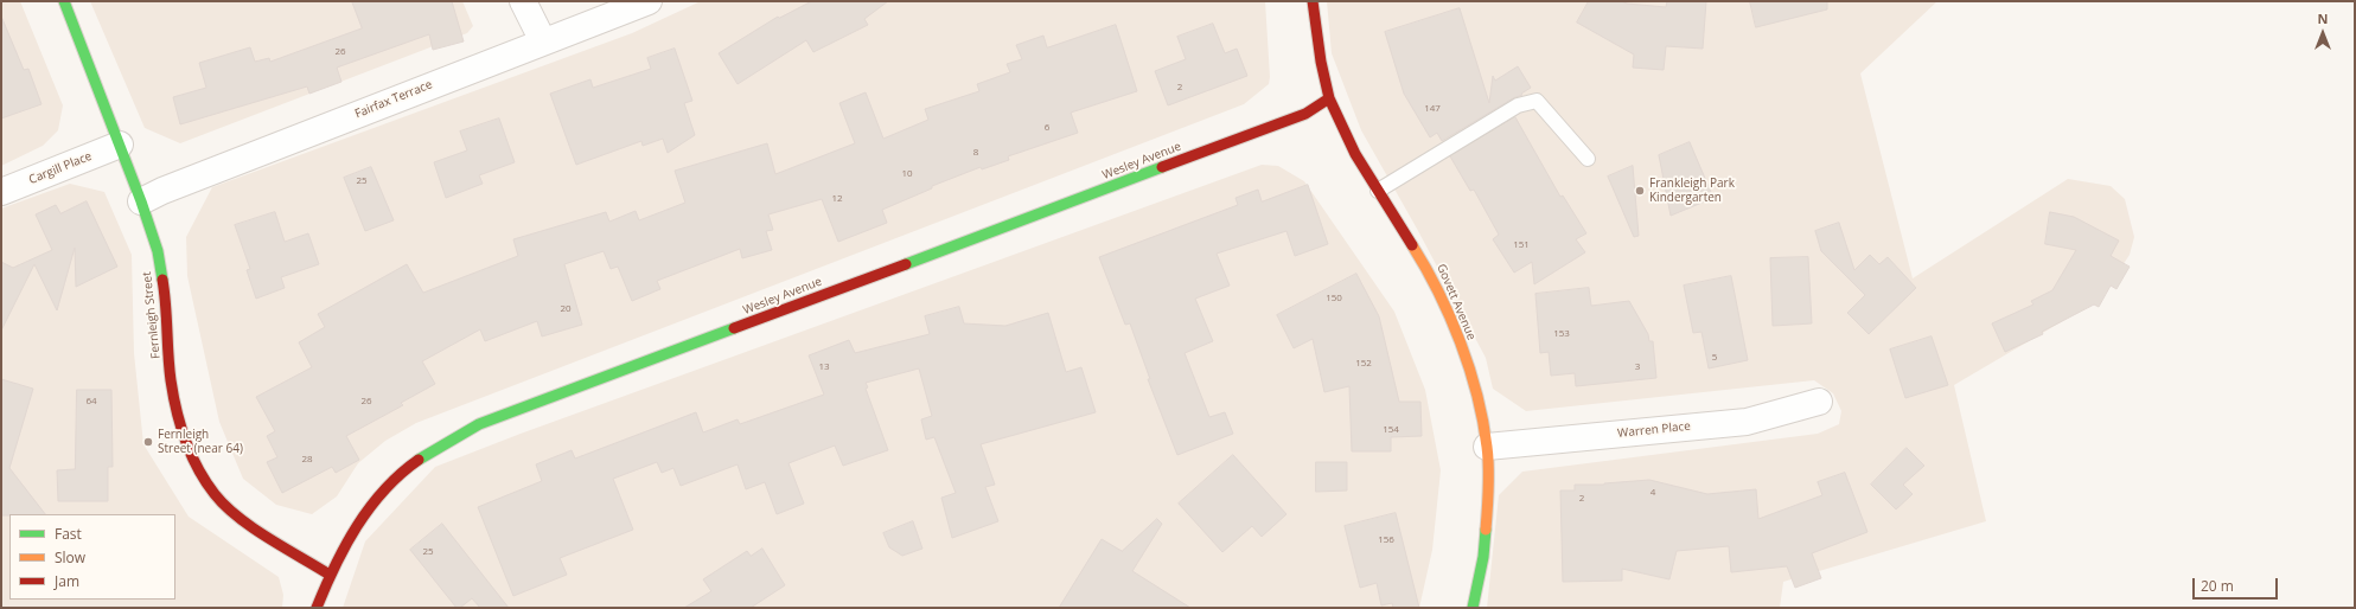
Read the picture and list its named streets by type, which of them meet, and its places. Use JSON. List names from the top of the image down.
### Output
{
  "streets": {
    "street": [
      "Fairfax Terrace",
      "Wesley Avenue",
      "Cargill Place",
      "Govett Avenue",
      "Fernleigh Street",
      "Warren Place"
    ]
  },
  "crossings": [
    ["Fairfax Terrace", "Fernleigh Street"],
    ["Wesley Avenue", "Govett Avenue"],
    ["Wesley Avenue", "Fernleigh Street"],
    ["Cargill Place", "Fernleigh Street"],
    ["Govett Avenue", "Warren Place"]
  ],
  "places": ["Frankleigh Park Kindergarten", "Fernleigh Street (near 64)"],
  "house_numbers": [
    "26",
    "2",
    "147",
    "6",
    "8",
    "10",
    "25",
    "12",
    "151",
    "150",
    "20",
    "153",
    "5",
    "152",
    "13",
    "3",
    "64",
    "26",
    "154",
    "28",
    "4",
    "2",
    "156",
    "25"
  ],
  "legend": ["Fast", "Slow", "Jam"],
  "scale_bar": "20 m",
  "north": "top"
}
